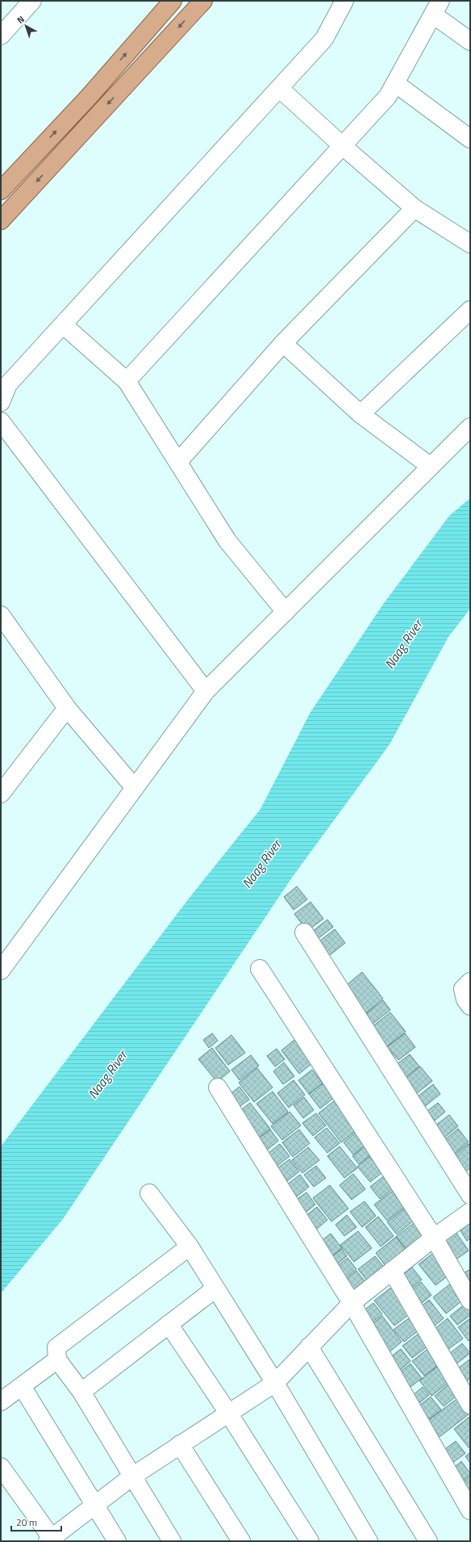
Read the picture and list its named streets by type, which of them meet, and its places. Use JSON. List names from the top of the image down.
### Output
{
  "water": ["Naag River"],
  "scale_bar": "20 m",
  "north": "top left"
}
